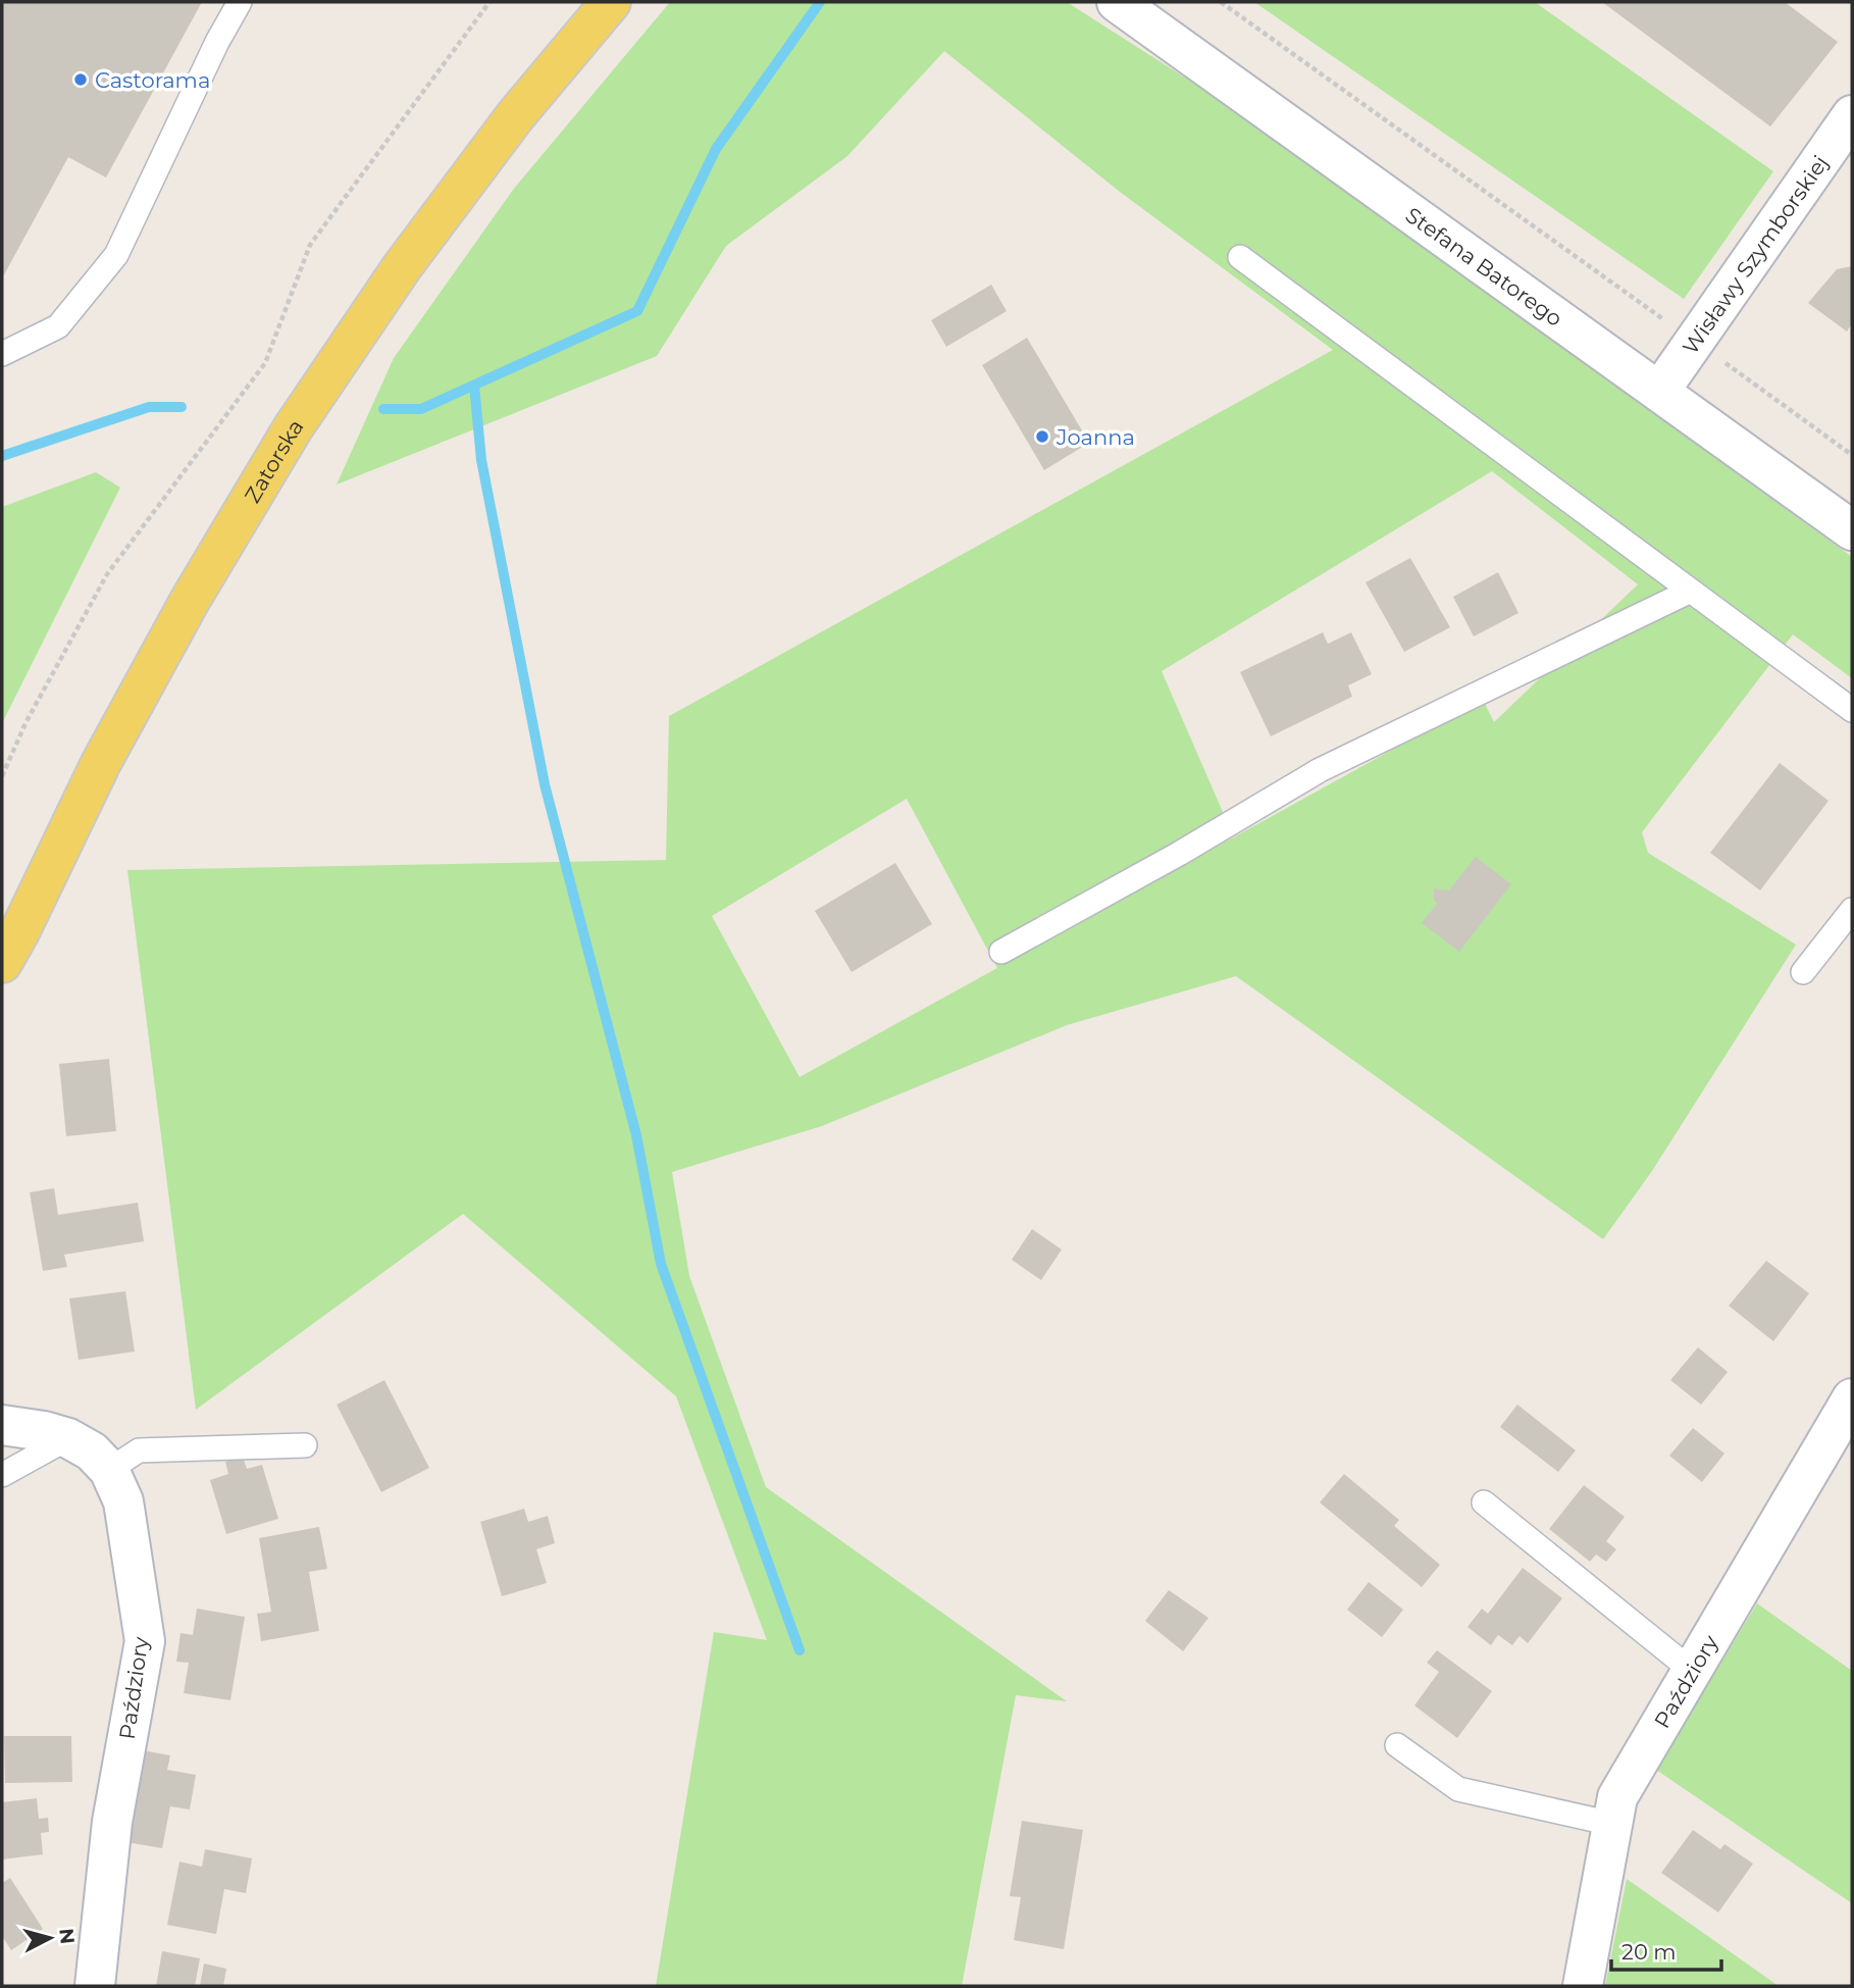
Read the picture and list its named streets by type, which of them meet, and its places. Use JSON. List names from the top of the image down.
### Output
{
  "streets": {
    "main road": ["Zatorska"],
    "street": ["Wisławy Szymborskiej", "Stefana Batorego", "Paździory"]
  },
  "crossings": [
    ["Wisławy Szymborskiej", "Stefana Batorego"]
  ],
  "places": ["Castorama", "Joanna"],
  "scale_bar": "20 m",
  "north": "right"
}
